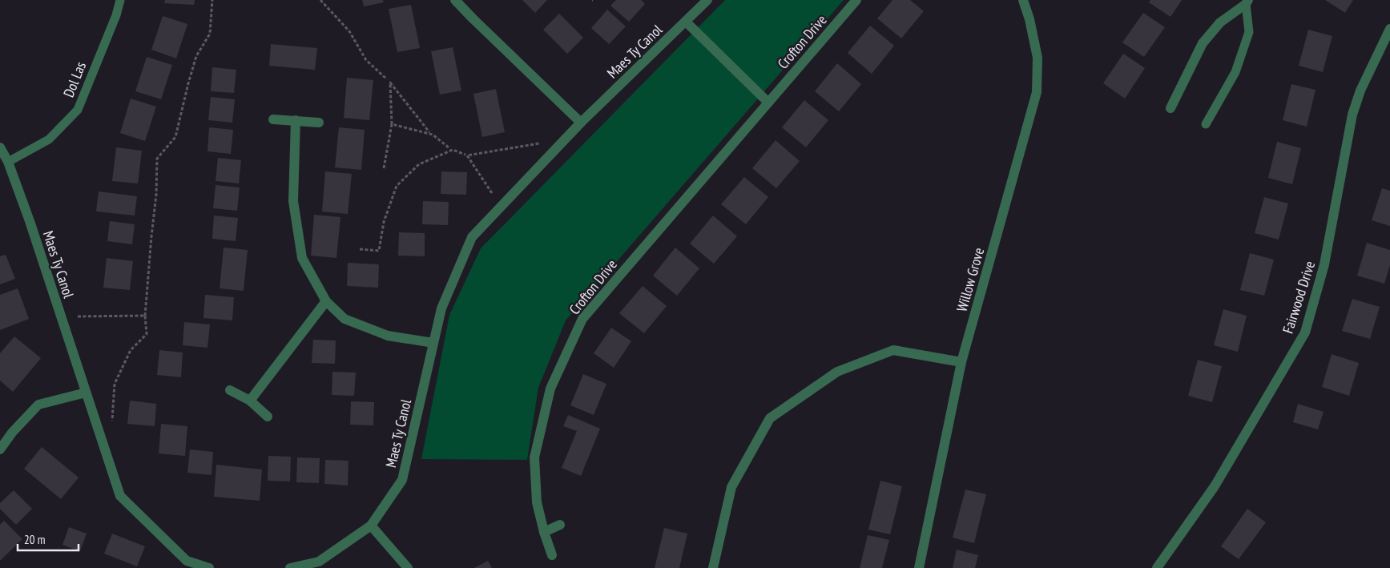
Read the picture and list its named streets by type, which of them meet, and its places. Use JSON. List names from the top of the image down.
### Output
{
  "streets": {
    "street": [
      "Crofton Drive",
      "Maes Ty Canol",
      "Willow Grove",
      "Fairwood Drive"
    ],
    "lane": ["Dol Las"]
  },
  "crossings": [
    ["Maes Ty Canol", "Dol Las"]
  ],
  "scale_bar": "20 m"
}
